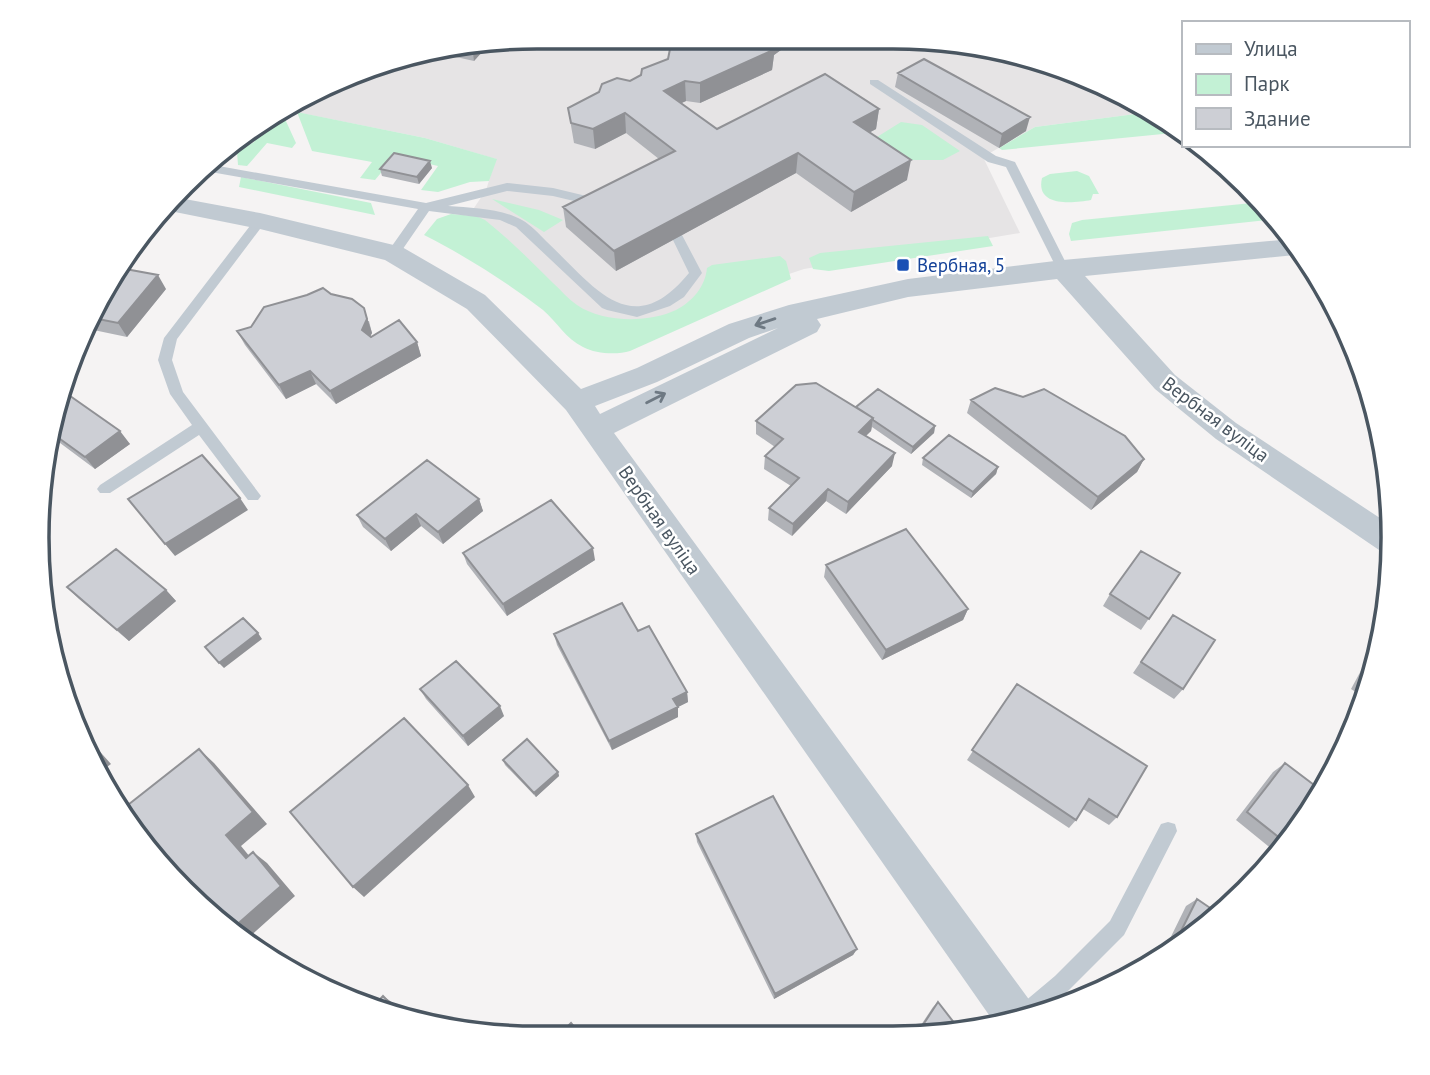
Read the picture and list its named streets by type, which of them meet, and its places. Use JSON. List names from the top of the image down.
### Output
{
  "streets": {
    "street": ["Вербная вуліца"]
  },
  "places": {
    "transit": ["Вербная, 5"]
  },
  "legend": ["Улица", "Парк", "Здание"]
}
